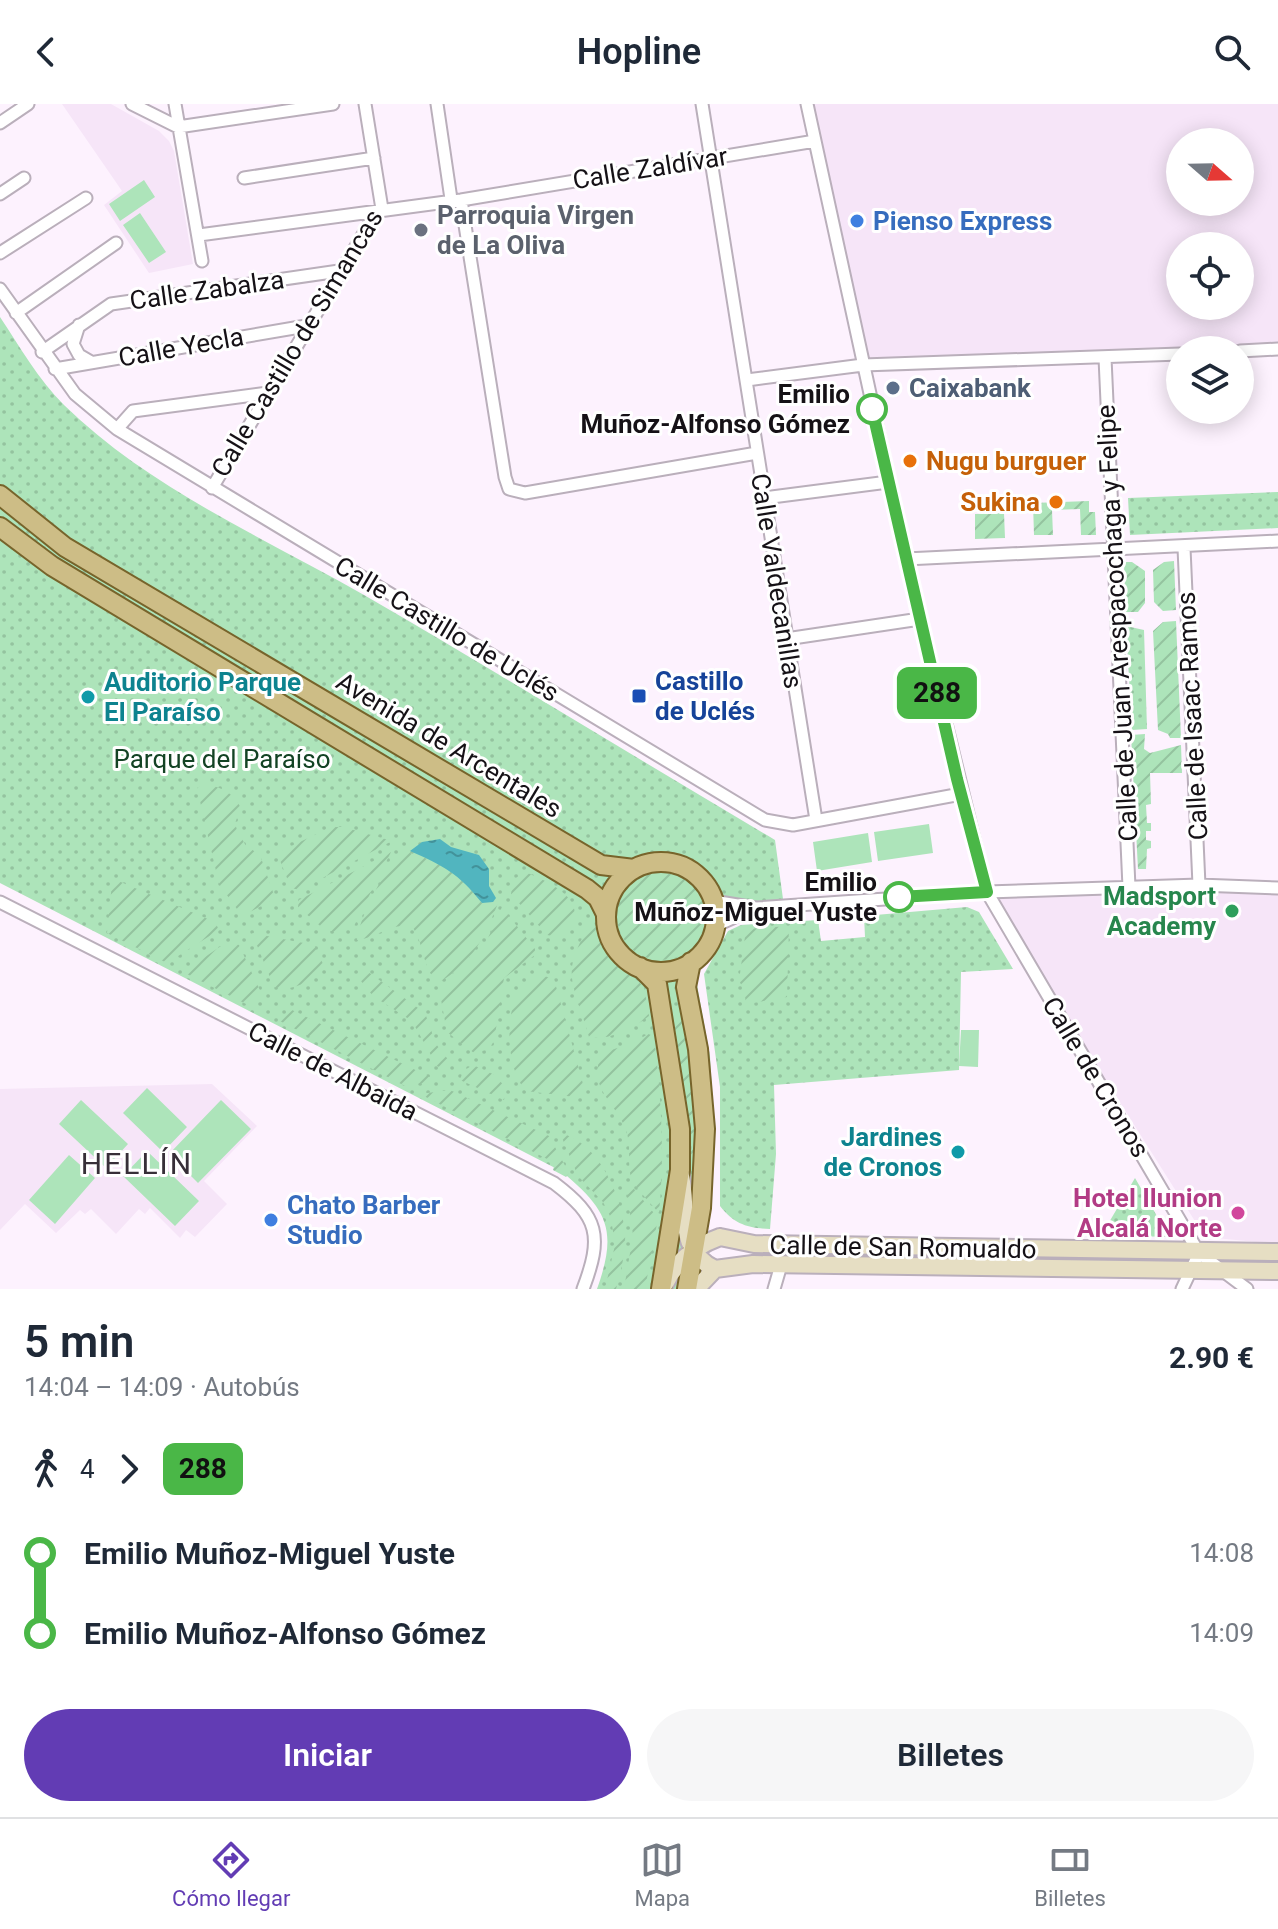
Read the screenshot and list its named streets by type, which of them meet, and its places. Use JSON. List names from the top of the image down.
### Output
{
  "streets": {
    "main road": ["Avenida de Arcentales", "Calle de San Romualdo"],
    "street": [
      "Calle Zaldívar",
      "Calle Zabalza",
      "Calle Castillo de Simancas",
      "Calle Yecla",
      "Calle Valdecanillas",
      "Calle de Juan Arespacochaga y Felipe",
      "Calle Castillo de Uclés",
      "Calle de Isaac Ramos",
      "Calle de Albaida",
      "Calle de Cronos"
    ]
  },
  "crossings": [
    ["Calle Zaldívar", "Calle Castillo de Simancas"],
    ["Calle Zaldívar", "Calle Valdecanillas"],
    ["Calle Zaldívar", "Calle de Cronos"],
    ["Calle Zabalza", "Calle Castillo de Simancas"],
    ["Calle Zabalza", "Calle Castillo de Uclés"],
    ["Calle Castillo de Simancas", "Calle Yecla"],
    ["Calle Castillo de Simancas", "Calle Castillo de Uclés"],
    ["Calle Yecla", "Calle Castillo de Uclés"],
    ["Calle Valdecanillas", "Calle Castillo de Uclés"],
    ["Calle Castillo de Uclés", "Calle de Cronos"],
    ["Calle de Cronos", "Calle de San Romualdo"]
  ],
  "districts": ["HELLÍN"],
  "parks": ["Parque del Paraíso"],
  "places": {
    "other": [
      "Pienso Express",
      "Parroquia Virgen de La Oliva",
      "Caixabank",
      "Emilio Muñoz-Alfonso Gómez",
      "Nugu burguer",
      "Sukina",
      "Auditorio Parque El Paraíso",
      "Emilio Muñoz-Miguel Yuste",
      "Madsport Academy",
      "Jardines de Cronos",
      "Hotel Ilunion Alcalá Norte",
      "Chato Barber Studio"
    ],
    "transit": ["Castillo de Uclés"]
  },
  "lines": ["bus line 288"],
  "north": "right",
  "page": {
    "header": "Hopline",
    "on_map": "288",
    "heading": ["5 min", "14:04 – 14:09 · Autobús", "2.90 €"],
    "legs": ["4", "288"],
    "list": [
      {
        "name": "Emilio Muñoz-Miguel Yuste",
        "value": "14:08"
      },
      {
        "name": "Emilio Muñoz-Alfonso Gómez",
        "value": "14:09"
      }
    ],
    "buttons": ["Iniciar", "Billetes"],
    "tabs": ["Cómo llegar", "Mapa", "Billetes"]
  }
}
